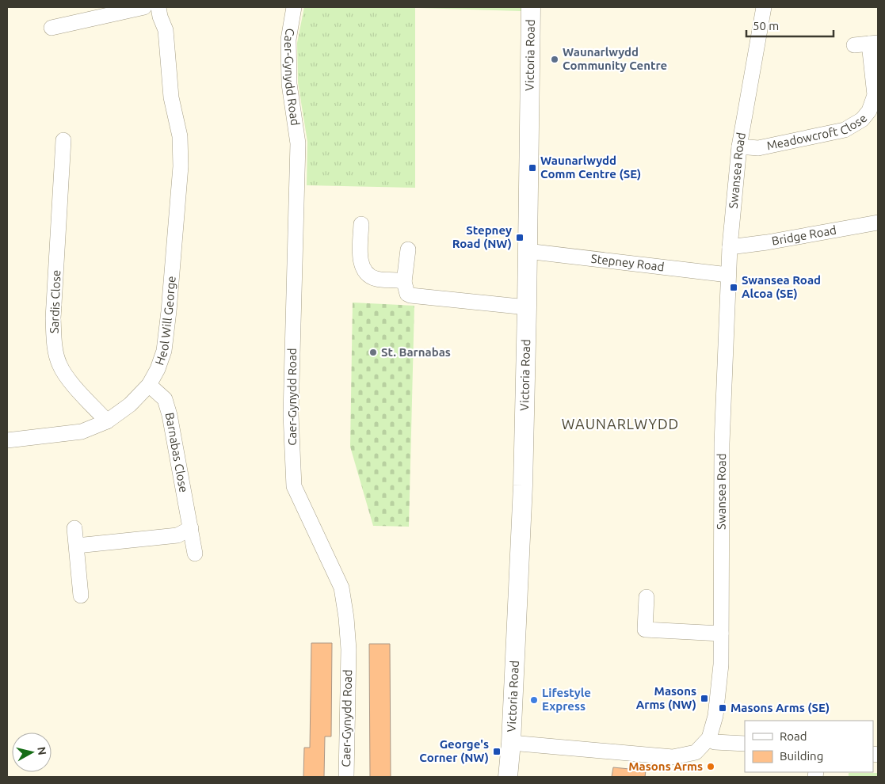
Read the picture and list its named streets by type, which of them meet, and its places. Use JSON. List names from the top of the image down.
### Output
{
  "streets": {
    "main road": ["Victoria Road"],
    "street": [
      "Caer-Gynydd Road",
      "Meadowcroft Close",
      "Swansea Road",
      "Bridge Road",
      "Stepney Road",
      "Sardis Close",
      "Heol Will George",
      "Barnabas Close"
    ]
  },
  "crossings": [
    ["Victoria Road", "Swansea Road"],
    ["Victoria Road", "Stepney Road"],
    ["Meadowcroft Close", "Swansea Road"],
    ["Swansea Road", "Bridge Road"],
    ["Swansea Road", "Stepney Road"],
    ["Sardis Close", "Heol Will George"],
    ["Heol Will George", "Barnabas Close"]
  ],
  "districts": ["WAUNARLWYDD"],
  "places": {
    "other": [
      "Waunarlwydd Community Centre",
      "St. Barnabas",
      "Lifestyle Express",
      "Masons Arms"
    ],
    "transit": [
      "Waunarlwydd Comm Centre (SE)",
      "Stepney Road (NW)",
      "Swansea Road Alcoa (SE)",
      "Masons Arms (NW)",
      "Masons Arms (SE)",
      "George's Corner (NW)"
    ]
  },
  "legend": ["Road", "Building"],
  "scale_bar": "50 m",
  "north": "right"
}
